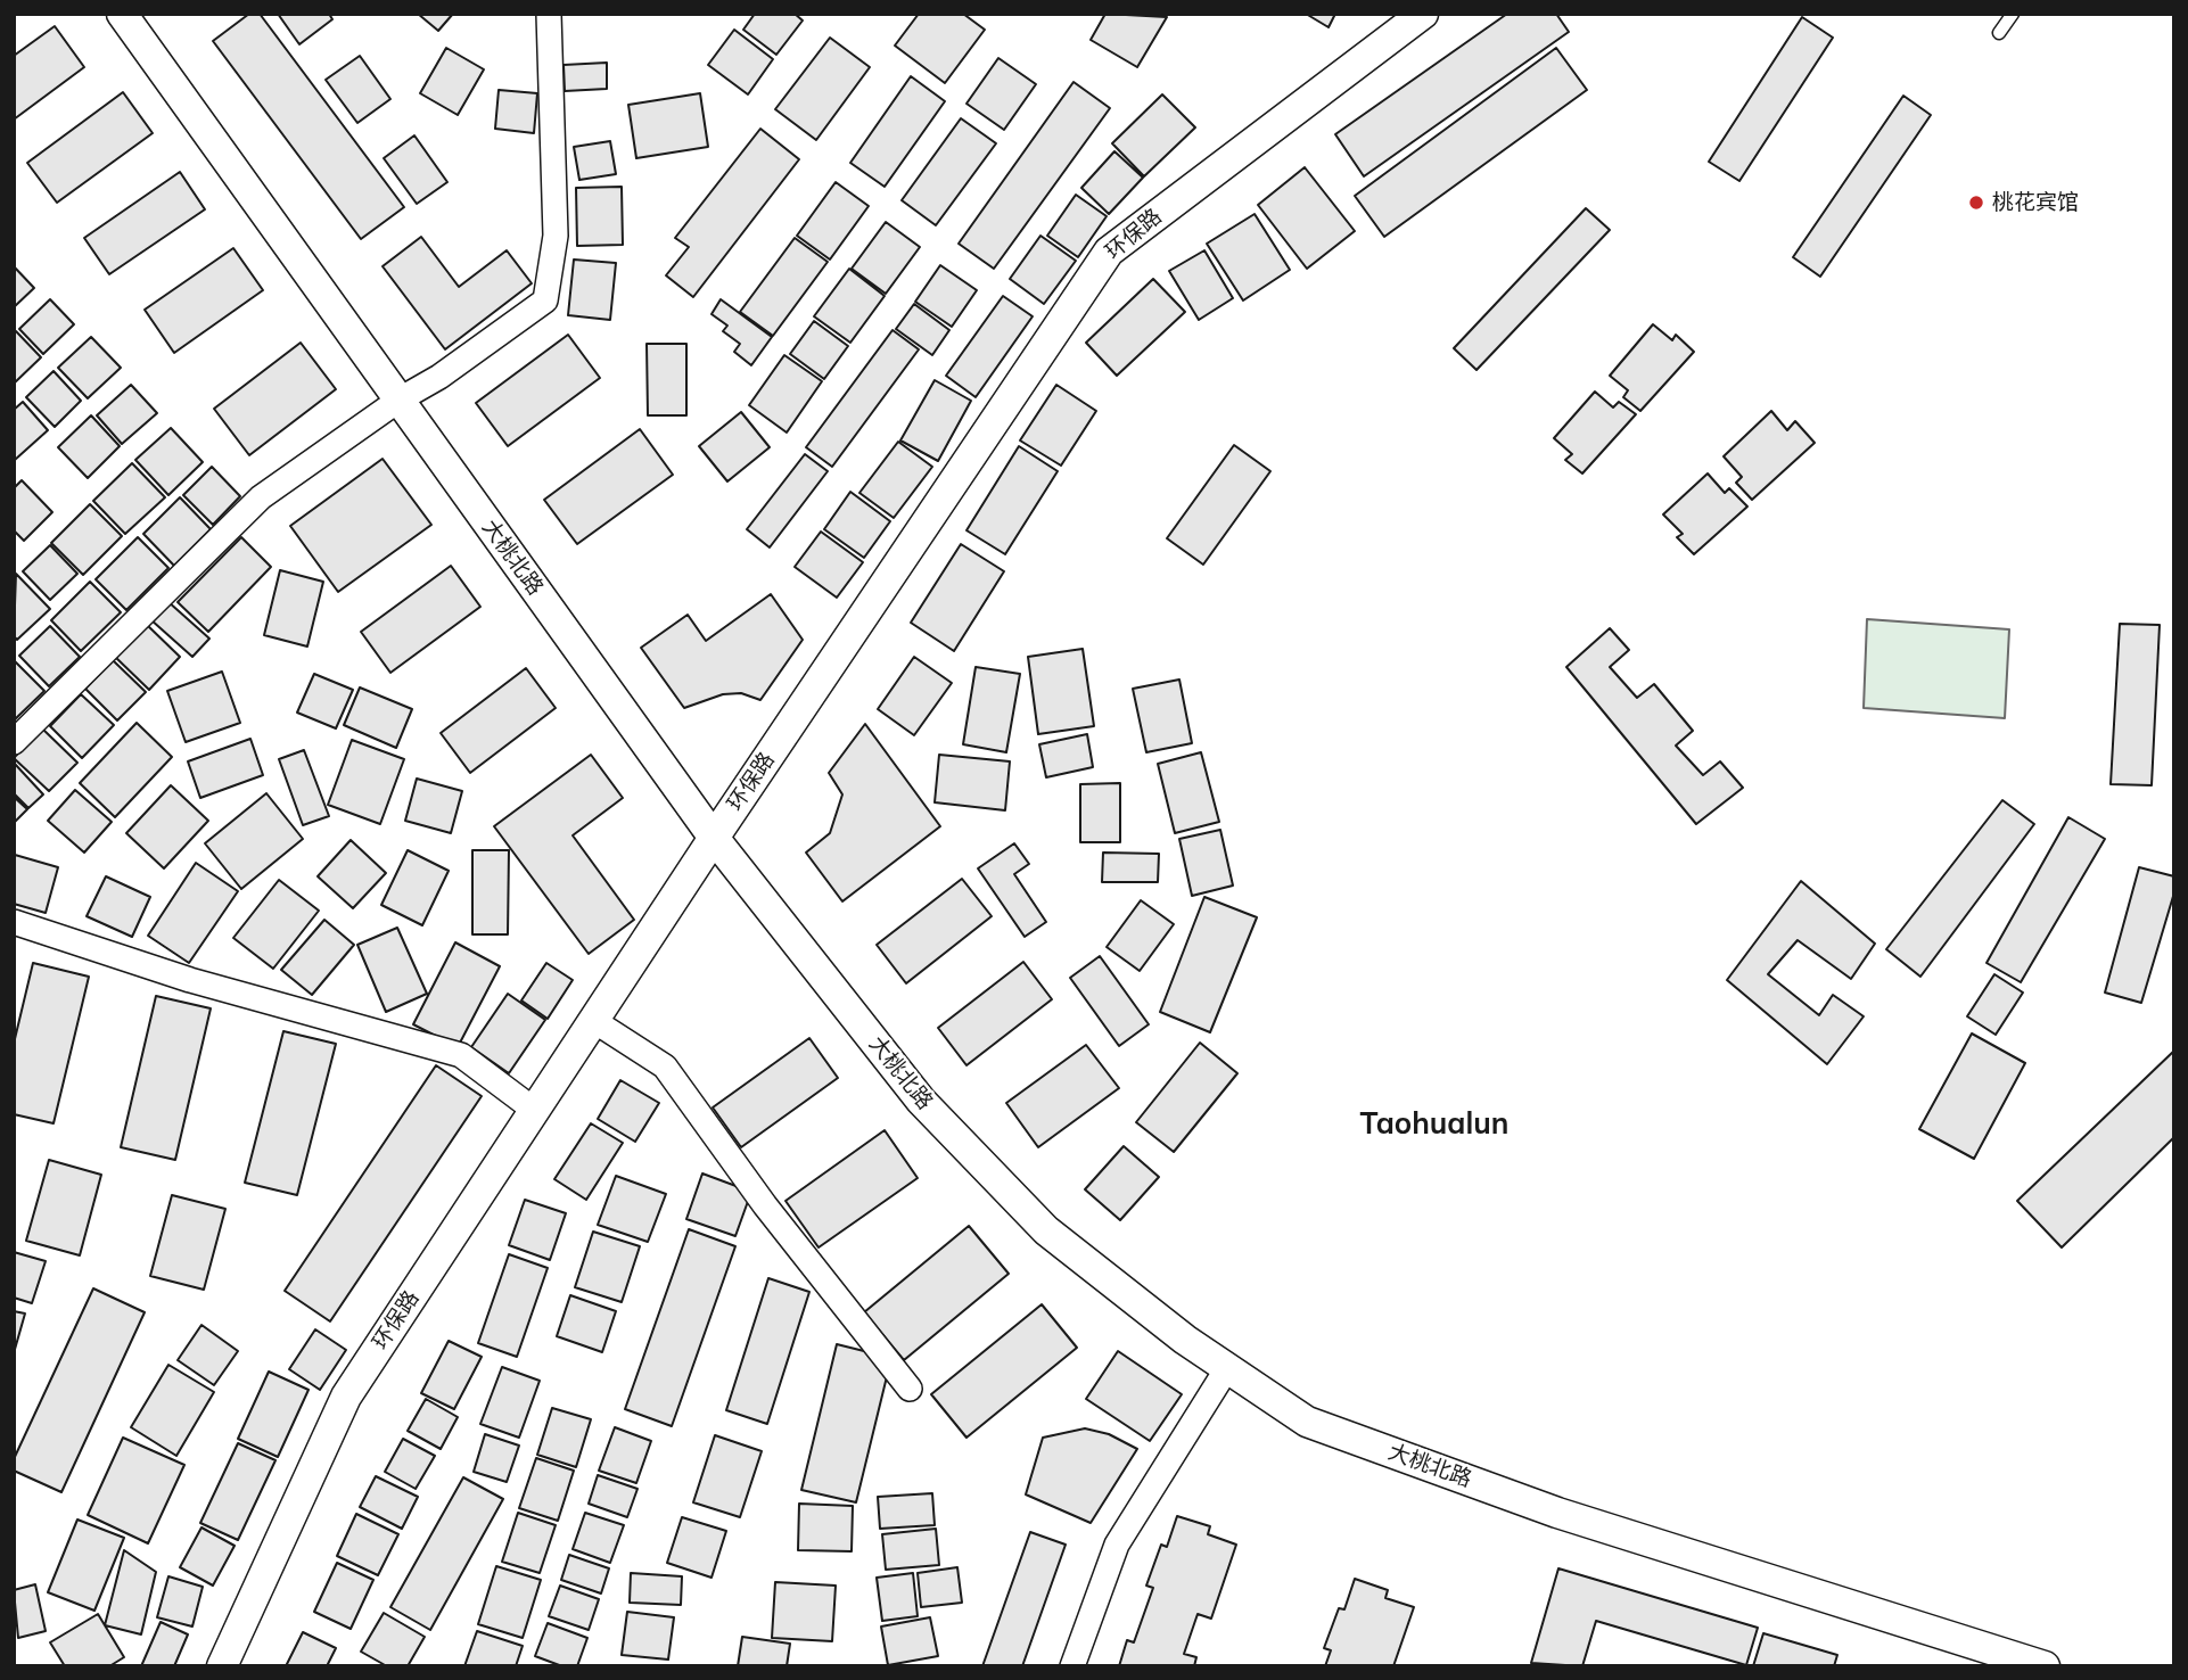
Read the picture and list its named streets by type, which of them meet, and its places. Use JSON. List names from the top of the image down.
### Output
{
  "streets": {
    "street": ["环保路", "大桃北路"]
  },
  "crossings": [
    ["环保路", "大桃北路"]
  ],
  "districts": ["Taohualun"],
  "places": ["桃花宾馆"]
}
